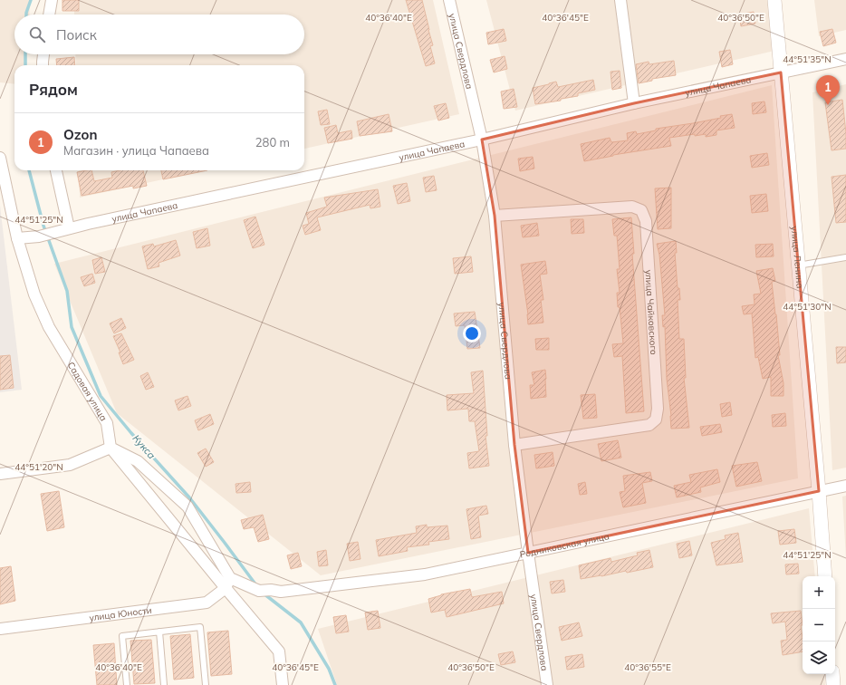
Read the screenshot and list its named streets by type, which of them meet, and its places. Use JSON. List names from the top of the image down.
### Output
{
  "streets": {
    "street": [
      "улица Свердлова",
      "улица Чапаева",
      "улица Ленина",
      "улица Чайковского",
      "Садовая улица",
      "Родниковская улица",
      "улица Юности"
    ]
  },
  "crossings": [
    ["улица Свердлова", "улица Чапаева"],
    ["улица Свердлова", "улица Чайковского"],
    ["улица Свердлова", "Родниковская улица"],
    ["улица Чапаева", "улица Ленина"],
    ["улица Чапаева", "Садовая улица"],
    ["улица Ленина", "Родниковская улица"],
    ["Родниковская улица", "улица Юности"]
  ],
  "water": ["Кукса"],
  "page": {
    "search": "Поиск",
    "heading": "Рядом",
    "pins": "1",
    "list": [
      {
        "mark": "1",
        "name": "Ozon",
        "note": "Магазин · улица Чапаева",
        "value": "280 m"
      }
    ],
    "map_buttons": ["+", "−"]
  },
  "coordinates": [
    "40°36'40\"E",
    "40°36'45\"E",
    "40°36'50\"E",
    "44°51'35\"N",
    "44°51'25\"N",
    "44°51'30\"N",
    "44°51'20\"N",
    "40°36'55\"E"
  ]
}
